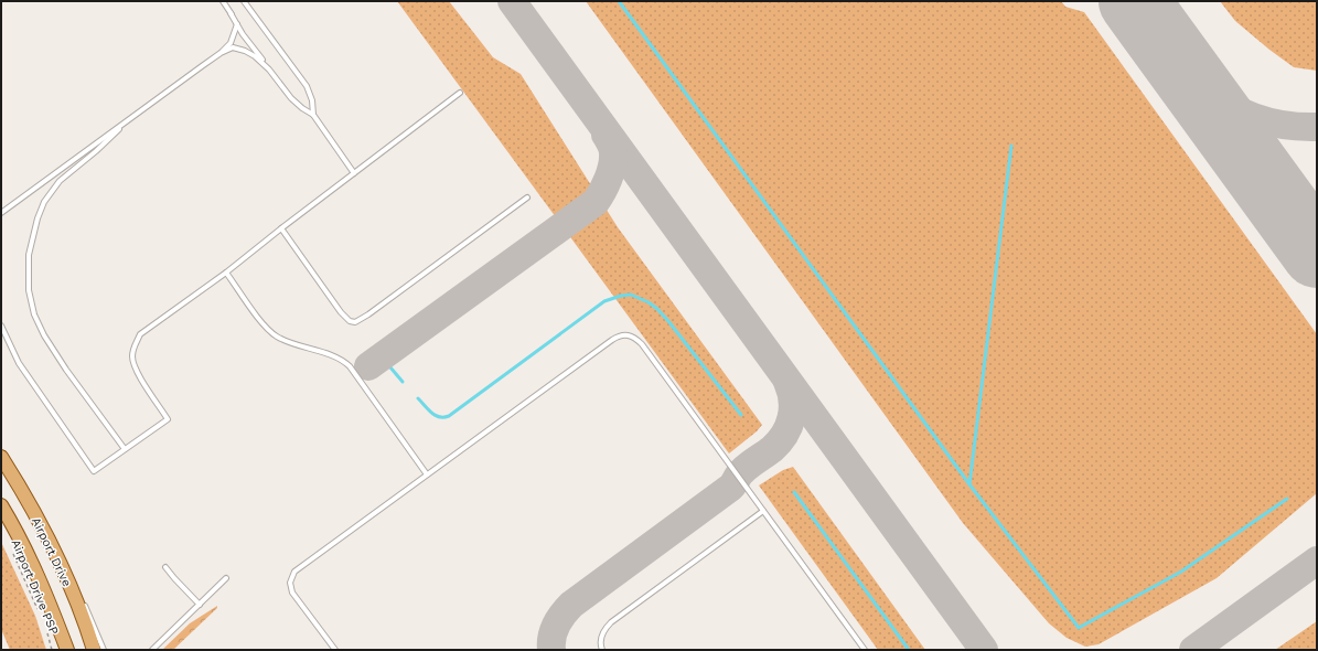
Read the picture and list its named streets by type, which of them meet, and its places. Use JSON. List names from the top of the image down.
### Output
{
  "streets": {
    "main road": ["Airport Drive"],
    "path": ["Airport Drive PSP"]
  }
}
